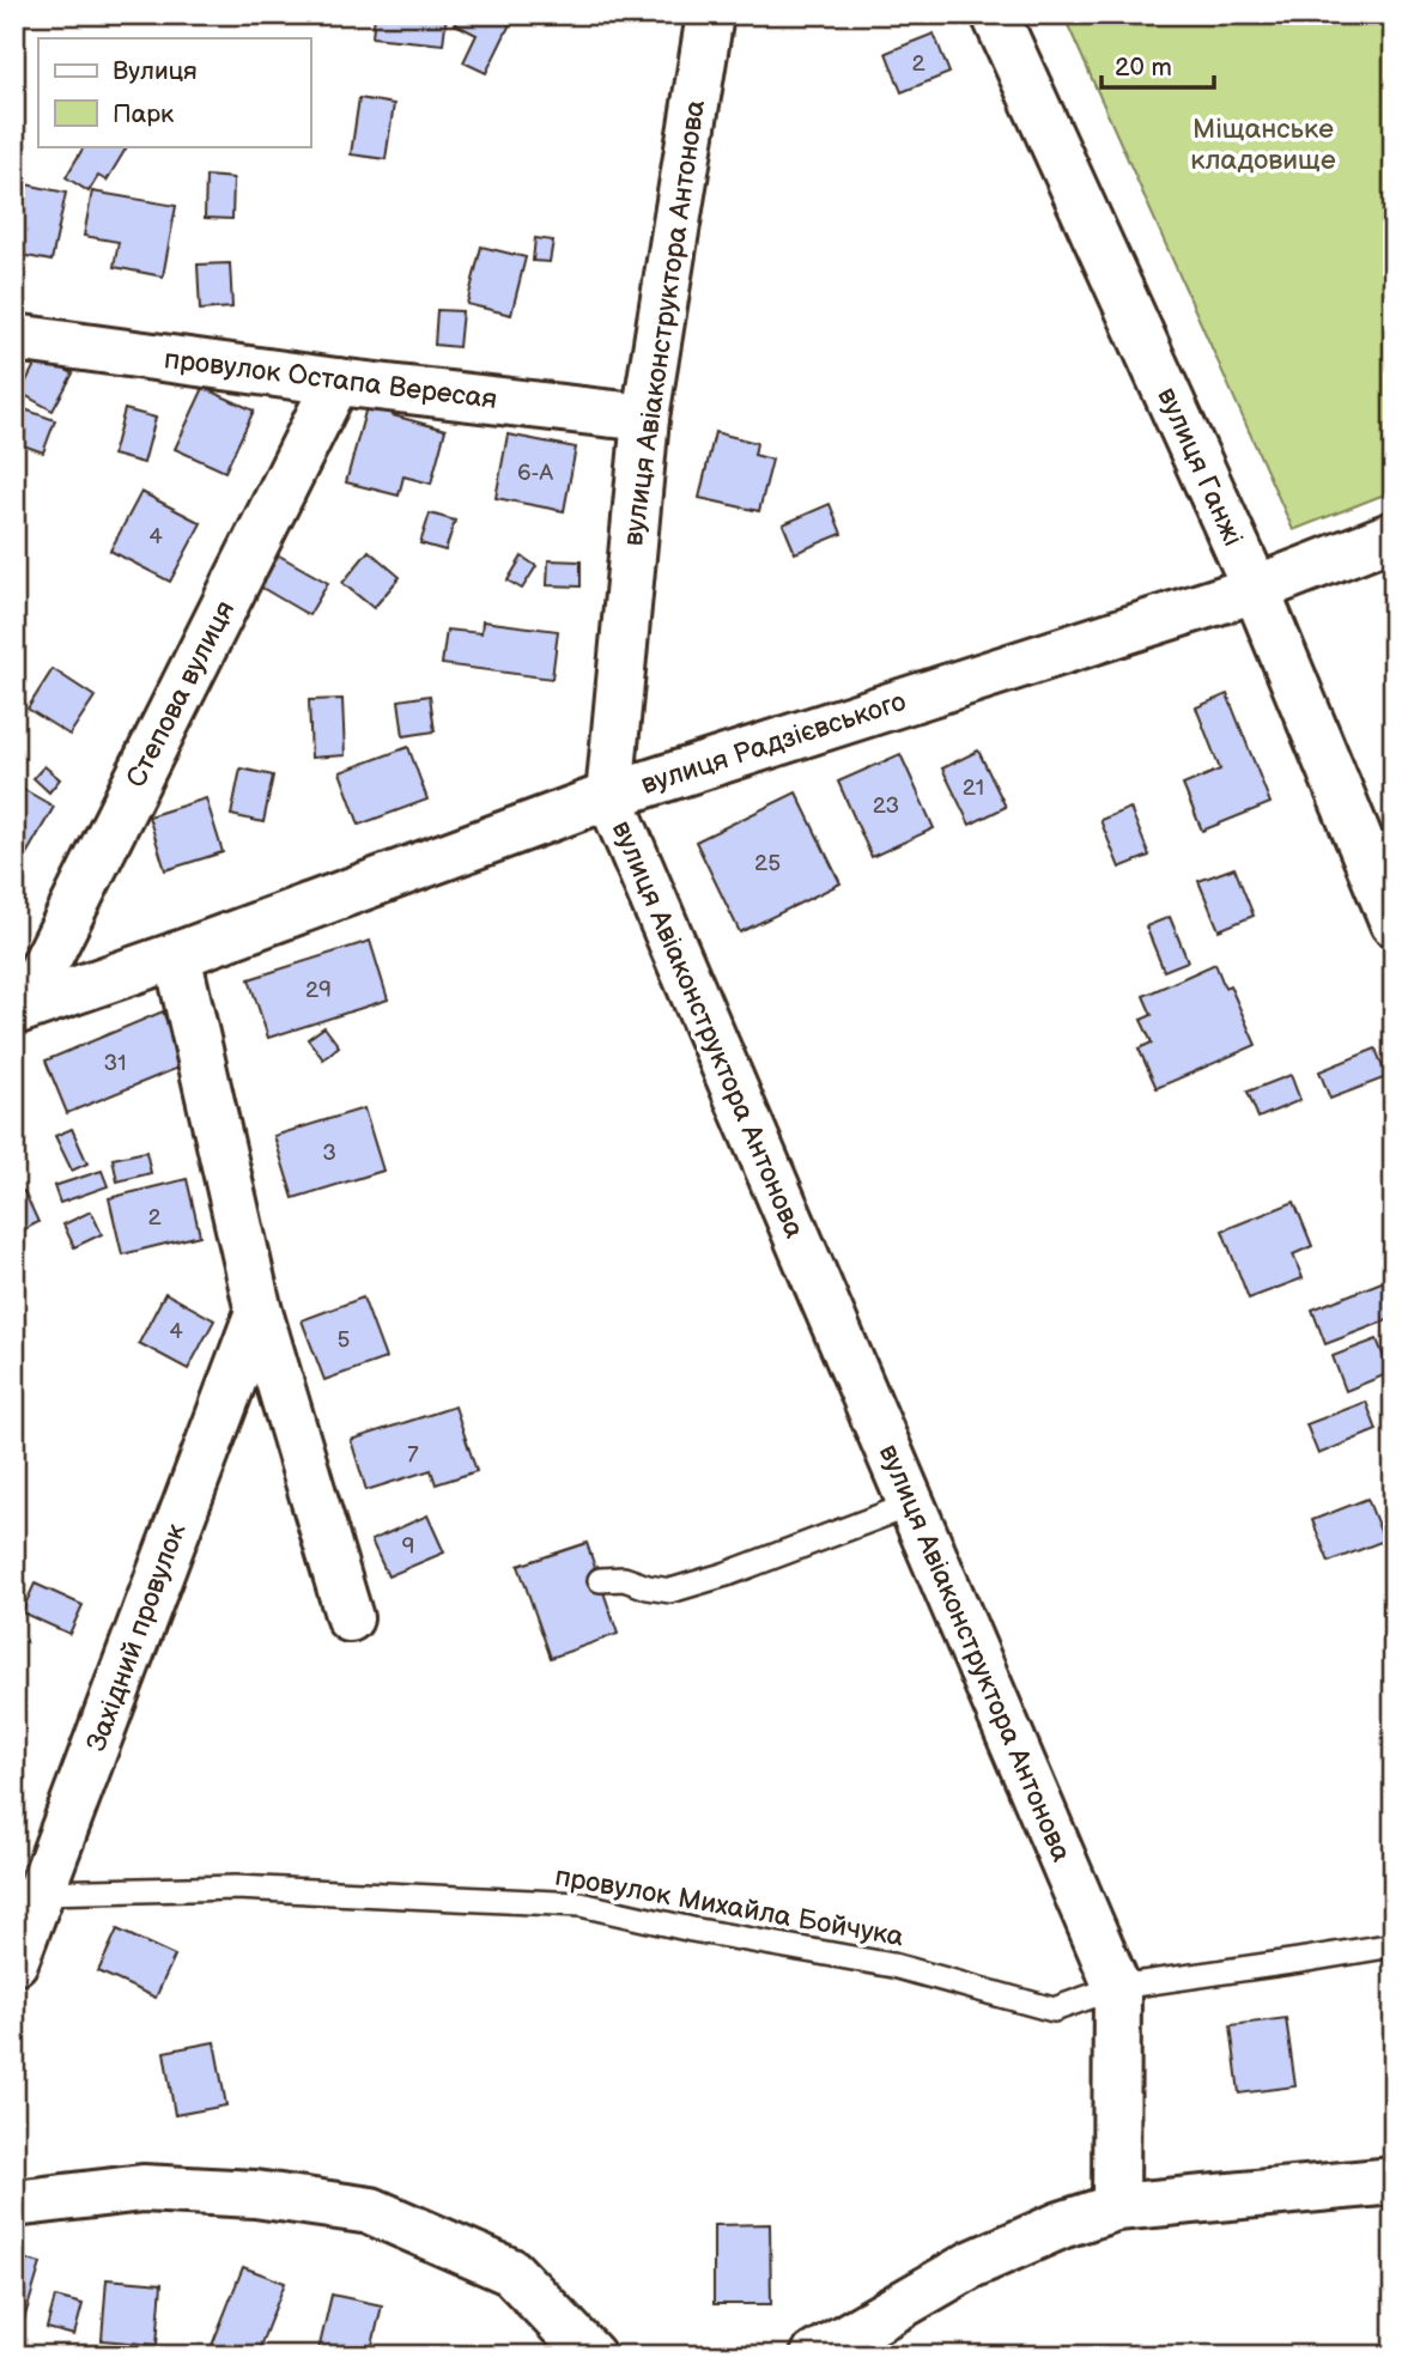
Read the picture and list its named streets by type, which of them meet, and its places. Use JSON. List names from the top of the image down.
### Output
{
  "streets": {
    "street": [
      "вулиця Авіаконструктора Антонова",
      "провулок Остапа Вересая",
      "вулиця Ганжі",
      "Степова вулиця",
      "вулиця Радзієвського",
      "Західний провулок"
    ],
    "lane": ["провулок Михайла Бойчука"]
  },
  "crossings": [
    ["вулиця Авіаконструктора Антонова", "провулок Остапа Вересая"],
    ["вулиця Авіаконструктора Антонова", "вулиця Радзієвського"],
    ["вулиця Авіаконструктора Антонова", "провулок Михайла Бойчука"],
    ["провулок Остапа Вересая", "Степова вулиця"],
    ["вулиця Ганжі", "вулиця Радзієвського"],
    ["Степова вулиця", "вулиця Радзієвського"],
    ["Західний провулок", "провулок Михайла Бойчука"]
  ],
  "parks": ["Міщанське кладовище"],
  "house_numbers": [
    "2",
    "6-А",
    "4",
    "21",
    "23",
    "25",
    "29",
    "31",
    "3",
    "2",
    "4",
    "5",
    "7",
    "9"
  ],
  "legend": ["Вулиця", "Парк"],
  "scale_bar": "20 m"
}
